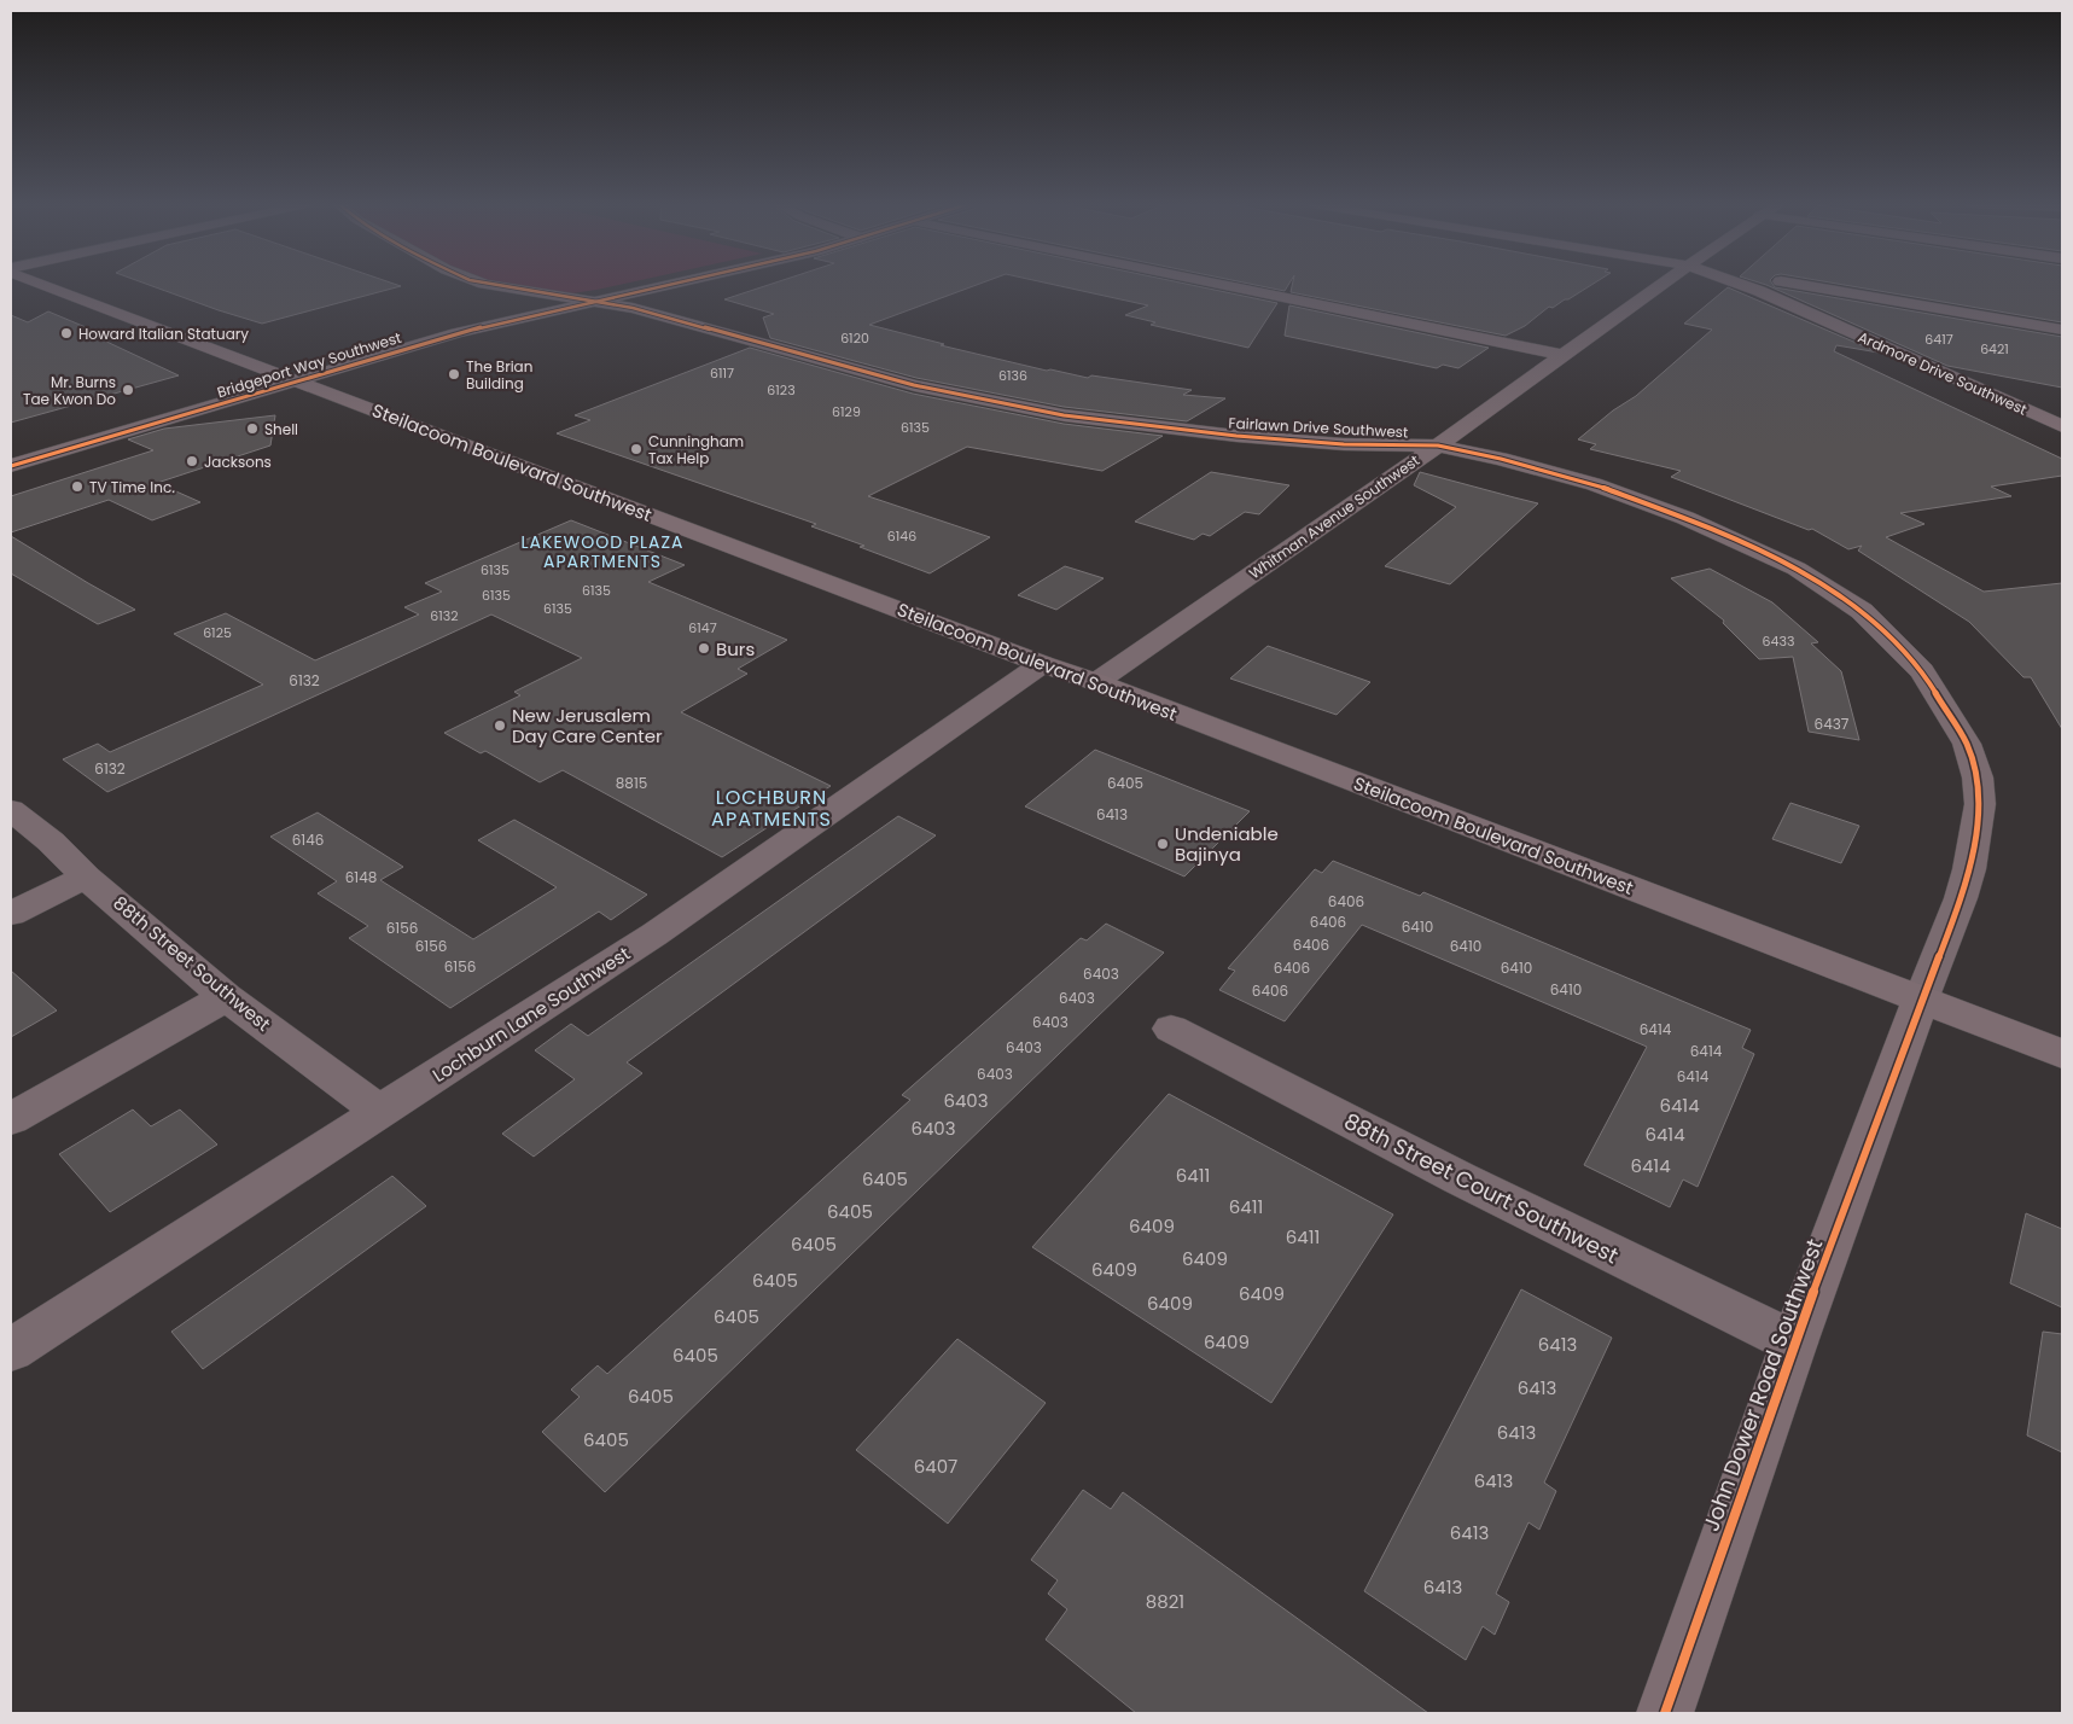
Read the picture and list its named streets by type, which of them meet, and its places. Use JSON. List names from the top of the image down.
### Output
{
  "streets": {
    "main road": ["Ardmore Drive Southwest", "Steilacoom Boulevard Southwest", "John Dower Road Southwest"],
    "street": [
      "Bridgeport Way Southwest",
      "Fairlawn Drive Southwest",
      "Whitman Avenue Southwest",
      "88th Street Southwest",
      "Lochburn Lane Southwest",
      "88th Street Court Southwest"
    ]
  },
  "crossings": [
    ["Bridgeport Way Southwest", "Fairlawn Drive Southwest"],
    ["Bridgeport Way Southwest", "Steilacoom Boulevard Southwest"],
    ["Fairlawn Drive Southwest", "Steilacoom Boulevard Southwest"],
    ["Fairlawn Drive Southwest", "Whitman Avenue Southwest"],
    ["Fairlawn Drive Southwest", "John Dower Road Southwest"],
    ["Steilacoom Boulevard Southwest", "Whitman Avenue Southwest"],
    ["Steilacoom Boulevard Southwest", "Lochburn Lane Southwest"],
    ["Steilacoom Boulevard Southwest", "John Dower Road Southwest"],
    ["88th Street Southwest", "Lochburn Lane Southwest"],
    ["88th Street Court Southwest", "John Dower Road Southwest"]
  ],
  "districts": ["LAKEWOOD PLAZA APARTMENTS", "LOCHBURN APATMENTS"],
  "places": [
    "Howard Italian Statuary",
    "The Brian Building",
    "Mr. Burns Tae Kwon Do",
    "Shell",
    "Cunningham Tax Help",
    "Jacksons",
    "TV Time Inc.",
    "Burs",
    "New Jerusalem Day Care Center",
    "Undeniable Bajinya"
  ],
  "house_numbers": [
    "6120",
    "6417",
    "6421",
    "6117",
    "6136",
    "6123",
    "6129",
    "6135",
    "6146",
    "6135",
    "6135",
    "6135",
    "6135",
    "6132",
    "6147",
    "6125",
    "6433",
    "6132",
    "6437",
    "6132",
    "8815",
    "6405",
    "6413",
    "6146",
    "6148",
    "6406",
    "6406",
    "6410",
    "6156",
    "6406",
    "6156",
    "6410",
    "6156",
    "6406",
    "6410",
    "6403",
    "6410",
    "6406",
    "6403",
    "6403",
    "6414",
    "6403",
    "6414",
    "6403",
    "6414",
    "6403",
    "6414",
    "6403",
    "6414",
    "6414",
    "6411",
    "6405",
    "6411",
    "6405",
    "6409",
    "6411",
    "6405",
    "6409",
    "6409",
    "6405",
    "6409",
    "6409",
    "6405",
    "6409",
    "6413",
    "6405",
    "6413",
    "6405",
    "6413",
    "6405",
    "6407",
    "6413",
    "6413",
    "6413",
    "8821"
  ]
}
